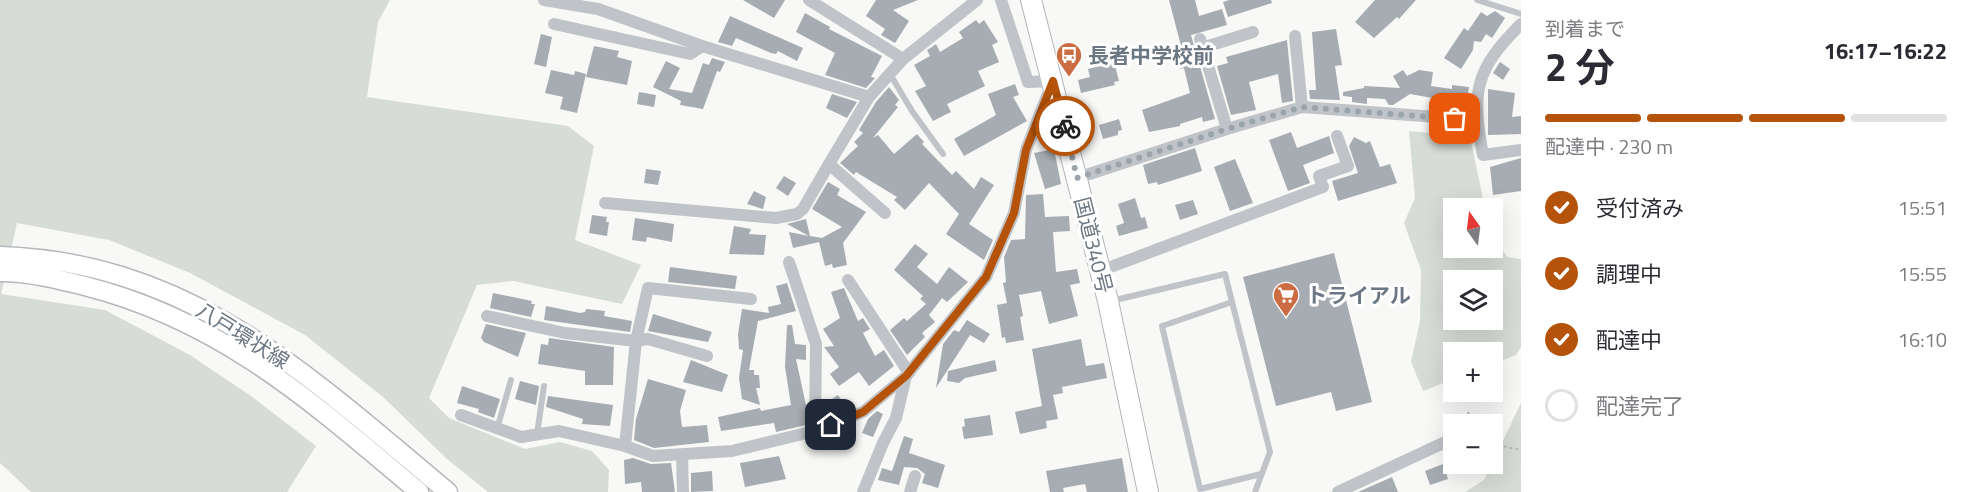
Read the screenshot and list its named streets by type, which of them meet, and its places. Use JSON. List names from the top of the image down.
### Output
{
  "streets": {
    "highway": ["国道340号"],
    "main road": ["八戸環状線"]
  },
  "places": {
    "bus stop": ["長者中学校前"],
    "supermarket": ["トライアル"]
  },
  "north": "top",
  "page": {
    "heading": ["2 分", "到着まで", "16:17–16:22"],
    "bar": "配達中 · 230 m",
    "list": [
      ["受付済み", "15:51"],
      ["調理中", "15:55"],
      ["配達中", "16:10"],
      "配達完了"
    ],
    "map_buttons": ["+", "−"]
  }
}
